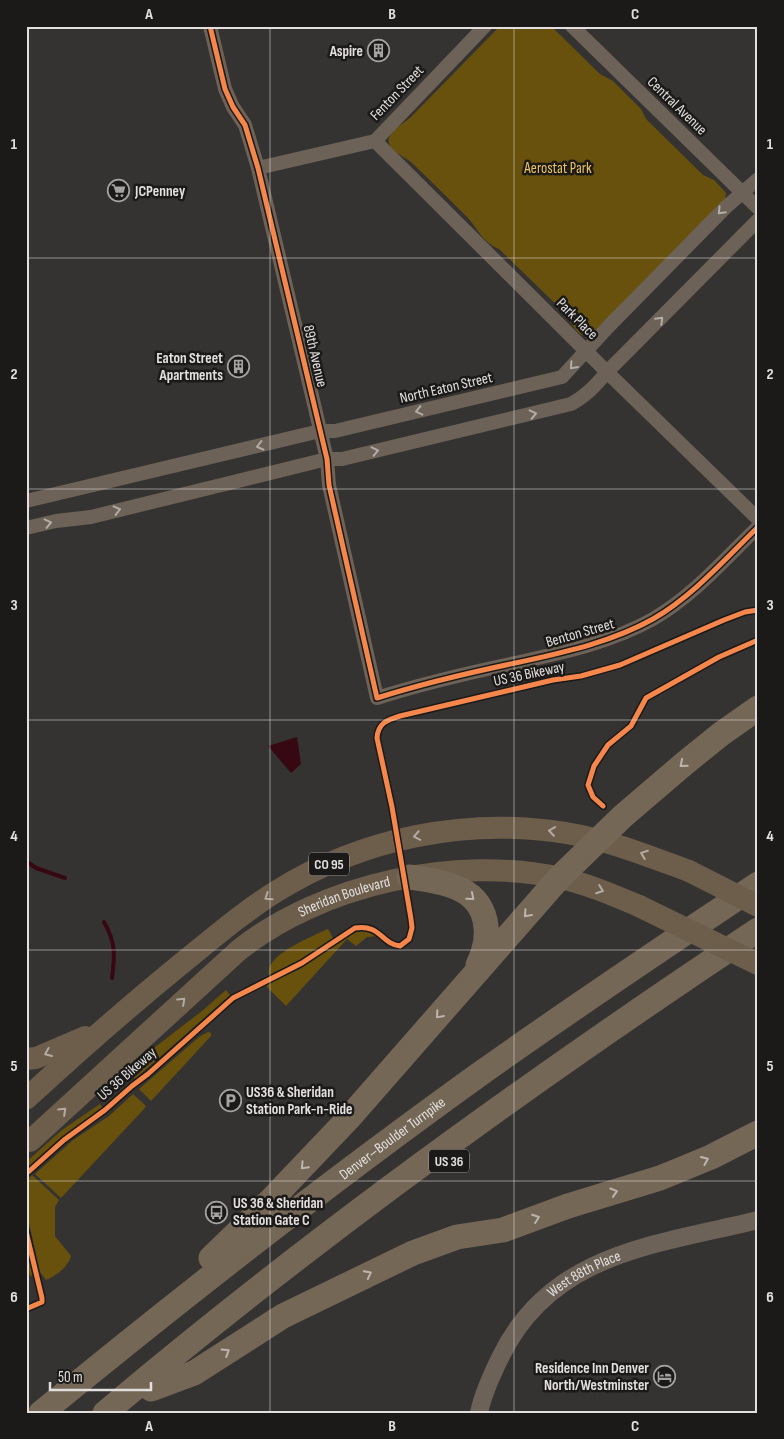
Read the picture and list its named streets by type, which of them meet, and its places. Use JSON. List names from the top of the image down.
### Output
{
  "streets": {
    "highway": ["Denver–Boulder Turnpike", "US 36"],
    "main road": ["CO 95", "Sheridan Boulevard"],
    "street": [
      "Fenton Street",
      "Central Avenue",
      "Park Place",
      "89th Avenue",
      "North Eaton Street",
      "Benton Street",
      "West 88th Place"
    ],
    "cycle path": ["US 36 Bikeway"]
  },
  "crossings": [
    ["Fenton Street", "Park Place"],
    ["Fenton Street", "89th Avenue"],
    ["Central Avenue", "North Eaton Street"],
    ["Park Place", "North Eaton Street"],
    ["89th Avenue", "North Eaton Street"],
    ["89th Avenue", "Benton Street"]
  ],
  "parks": ["Aerostat Park"],
  "places": {
    "building": ["Aspire", "Eaton Street Apartments"],
    "supermarket": ["JCPenney"],
    "parking": ["US36 & Sheridan Station Park-n-Ride"],
    "bus stop": ["US 36 & Sheridan Station Gate C"],
    "hotel": ["Residence Inn Denver North/Westminster"]
  },
  "scale_bar": "50 m",
  "grid": {
    "columns": ["A", "B", "C"],
    "rows": [
      "1",
      "2",
      "3",
      "4",
      "5",
      "6"
    ]
  }
}
